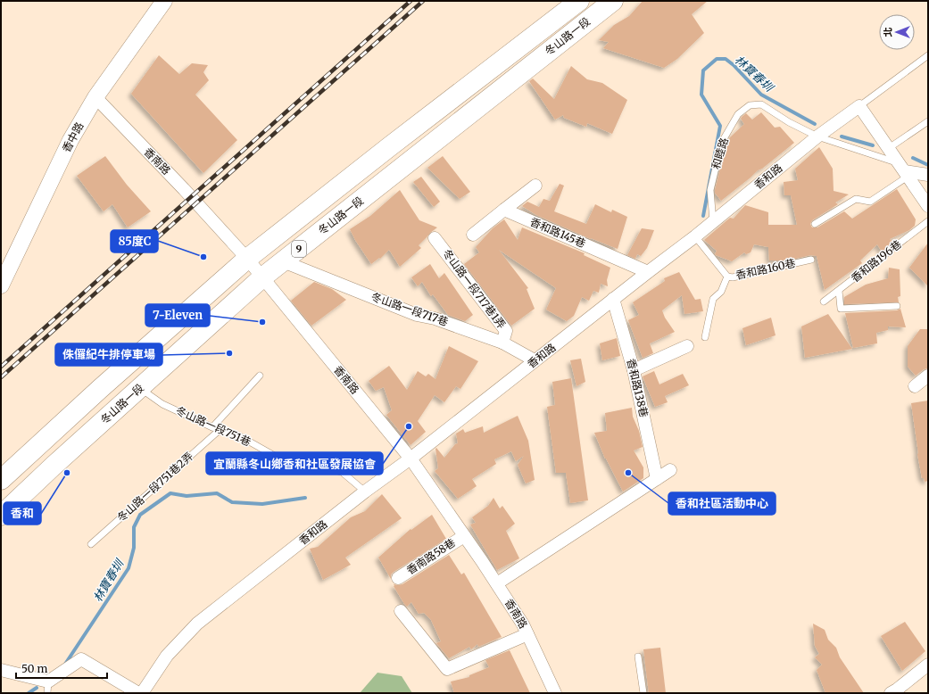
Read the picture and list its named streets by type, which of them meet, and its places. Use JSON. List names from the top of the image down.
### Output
{
  "streets": {
    "main road": ["冬山路一段", "9"],
    "street": [
      "香中路",
      "香南路",
      "香和路",
      "香和路145巷",
      "冬山路一段717巷1弄",
      "冬山路一段717巷",
      "香和路138巷",
      "香南路58巷"
    ],
    "lane": [
      "和睦路",
      "香和路196巷",
      "香和路160巷",
      "冬山路一段751巷",
      "冬山路一段751巷2弄"
    ]
  },
  "crossings": [
    ["冬山路一段", "香南路"],
    ["冬山路一段", "冬山路一段717巷"],
    ["冬山路一段", "冬山路一段751巷"],
    ["香中路", "香南路"],
    ["和睦路", "香和路"],
    ["香南路", "香和路"],
    ["香南路", "香南路58巷"],
    ["香和路", "香和路145巷"],
    ["香和路", "香和路160巷"],
    ["香和路", "冬山路一段717巷"],
    ["香和路", "香和路138巷"],
    ["香和路", "冬山路一段751巷"],
    ["冬山路一段717巷1弄", "冬山路一段717巷"],
    ["冬山路一段751巷", "冬山路一段751巷2弄"]
  ],
  "water": ["林寶春圳"],
  "places": [
    "85度C",
    "7-Eleven",
    "侏儸紀牛排停車場",
    "宜蘭縣冬山鄉香和社區發展協會",
    "香和",
    "香和社區活動中心"
  ],
  "scale_bar": "50 m",
  "north": "left"
}
